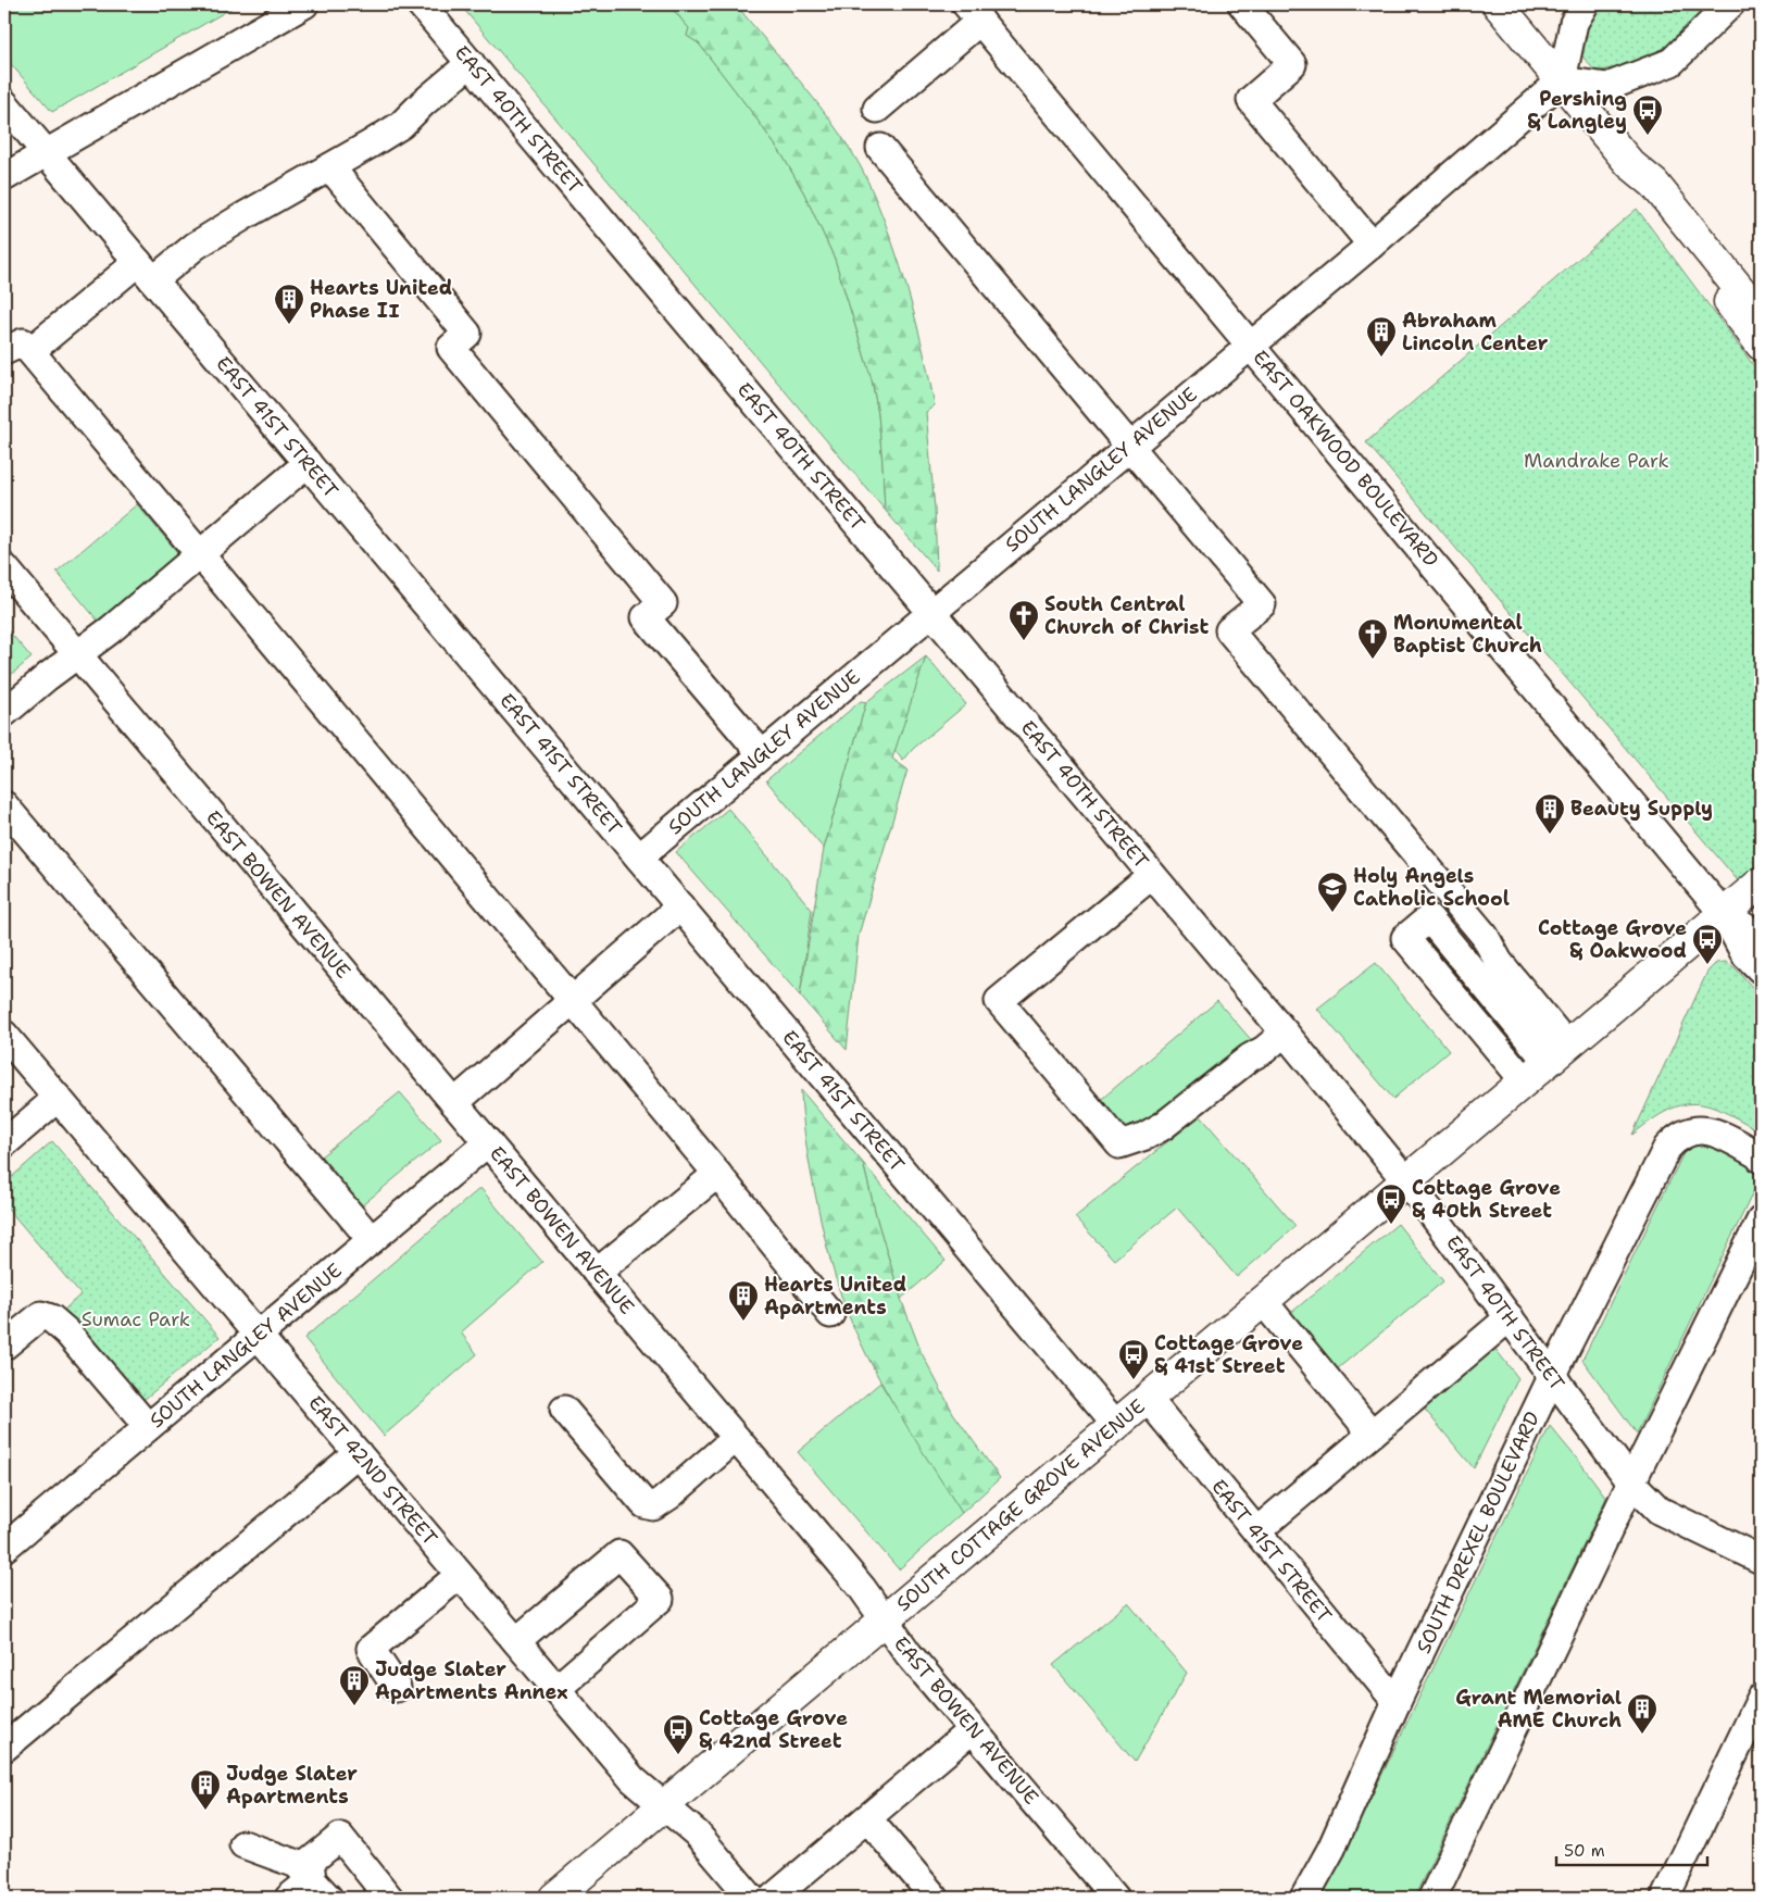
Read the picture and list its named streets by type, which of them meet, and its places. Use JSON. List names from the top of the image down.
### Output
{
  "streets": {
    "main road": ["SOUTH COTTAGE GROVE AVENUE"],
    "street": [
      "EAST 40TH STREET",
      "EAST 41ST STREET",
      "EAST OAKWOOD BOULEVARD",
      "SOUTH LANGLEY AVENUE",
      "EAST BOWEN AVENUE",
      "EAST 42ND STREET",
      "SOUTH DREXEL BOULEVARD"
    ]
  },
  "crossings": [
    ["EAST 40TH STREET", "SOUTH LANGLEY AVENUE"],
    ["EAST 40TH STREET", "SOUTH COTTAGE GROVE AVENUE"],
    ["EAST 40TH STREET", "SOUTH DREXEL BOULEVARD"],
    ["EAST 41ST STREET", "SOUTH LANGLEY AVENUE"],
    ["EAST 41ST STREET", "SOUTH COTTAGE GROVE AVENUE"],
    ["EAST 41ST STREET", "SOUTH DREXEL BOULEVARD"],
    ["EAST OAKWOOD BOULEVARD", "SOUTH LANGLEY AVENUE"],
    ["EAST OAKWOOD BOULEVARD", "SOUTH COTTAGE GROVE AVENUE"],
    ["SOUTH LANGLEY AVENUE", "EAST BOWEN AVENUE"],
    ["SOUTH LANGLEY AVENUE", "EAST 42ND STREET"],
    ["EAST BOWEN AVENUE", "SOUTH COTTAGE GROVE AVENUE"],
    ["EAST 42ND STREET", "SOUTH COTTAGE GROVE AVENUE"]
  ],
  "parks": ["Mandrake Park", "Sumac Park"],
  "places": {
    "bus stop": [
      "Pershing & Langley",
      "Cottage Grove & Oakwood",
      "Cottage Grove & 40th Street",
      "Cottage Grove & 41st Street",
      "Cottage Grove & 42nd Street"
    ],
    "building": [
      "Hearts United Phase II",
      "Abraham Lincoln Center",
      "Beauty Supply",
      "Hearts United Apartments",
      "Judge Slater Apartments Annex",
      "Grant Memorial AME Church",
      "Judge Slater Apartments"
    ],
    "church": ["South Central Church of Christ", "Monumental Baptist Church"],
    "school or university": ["Holy Angels Catholic School"]
  },
  "scale_bar": "50 m"
}
